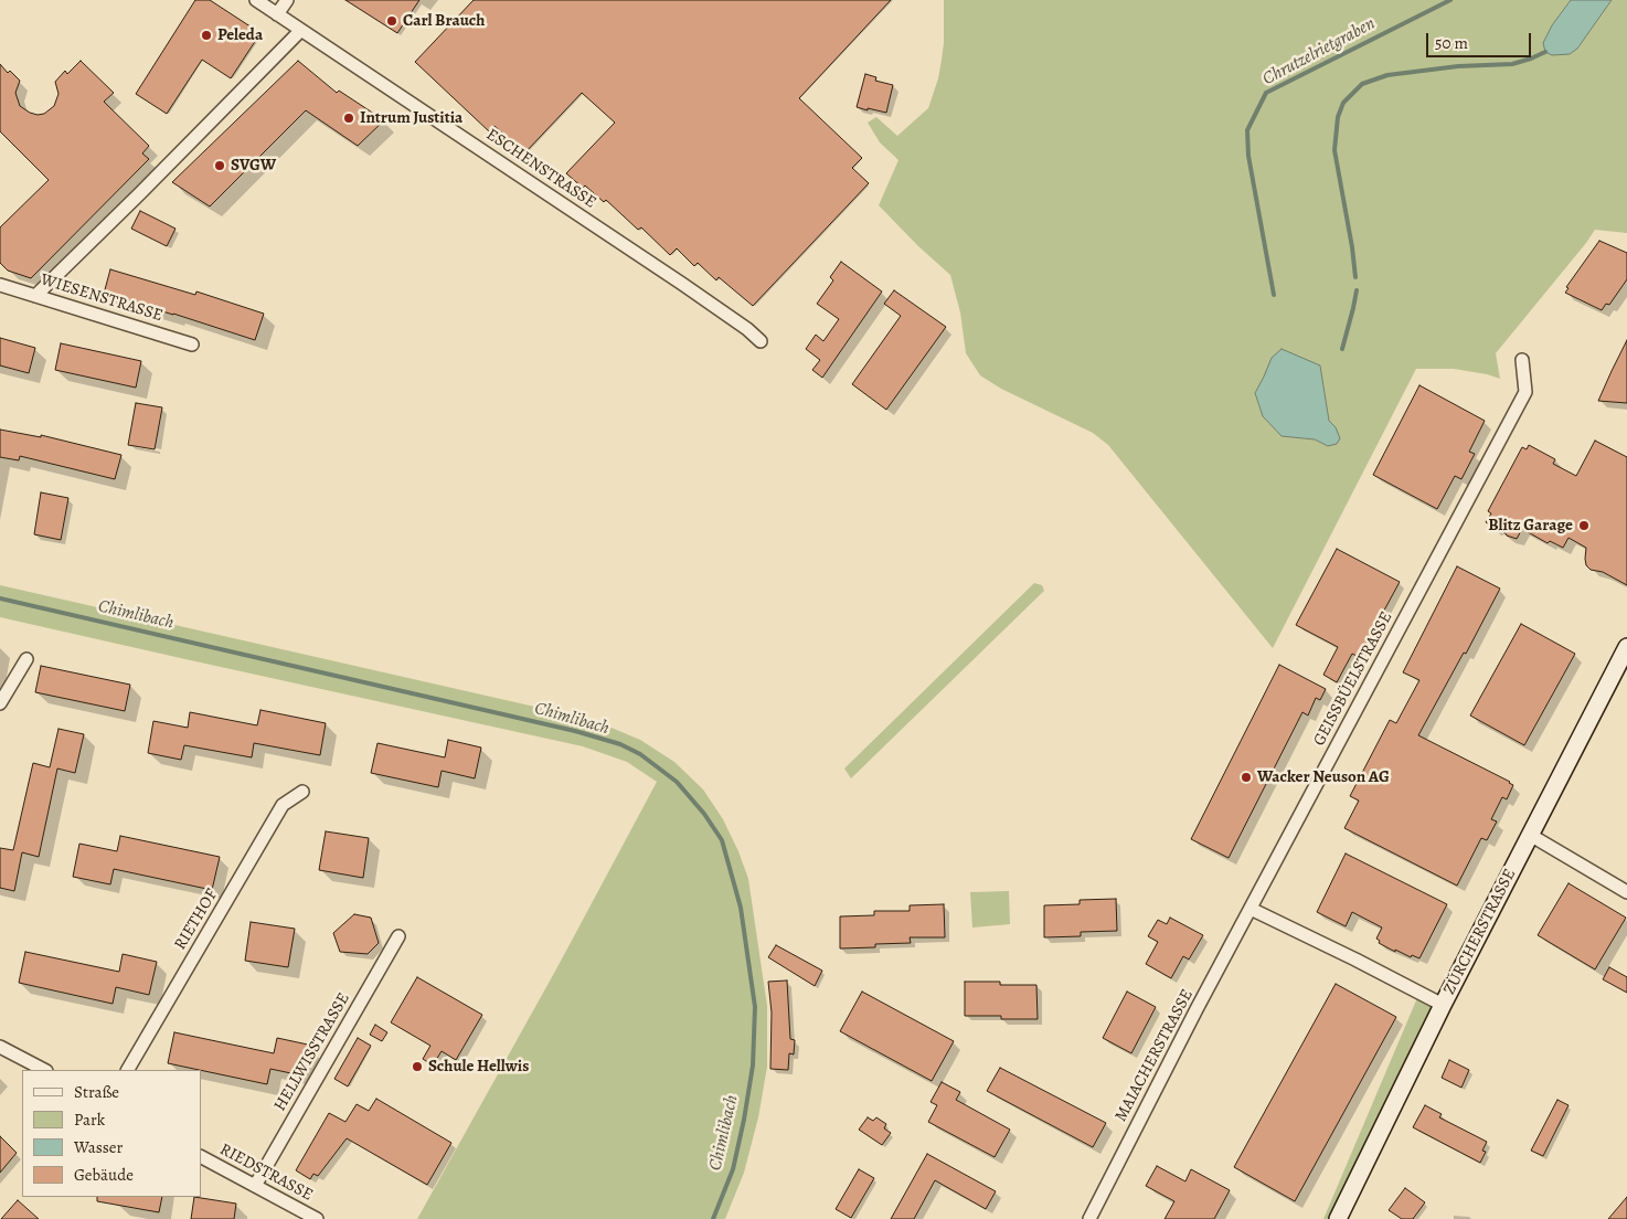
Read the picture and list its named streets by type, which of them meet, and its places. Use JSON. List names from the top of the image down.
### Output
{
  "streets": {
    "main road": ["ZÜRCHERSTRASSE"],
    "street": [
      "ESCHENSTRASSE",
      "WIESENSTRASSE",
      "GEISSBÜELSTRASSE",
      "RIETHOF",
      "HELLWISSTRASSE",
      "MAIACHERSTRASSE",
      "RIEDSTRASSE"
    ]
  },
  "crossings": [
    ["GEISSBÜELSTRASSE", "MAIACHERSTRASSE"],
    ["HELLWISSTRASSE", "RIEDSTRASSE"]
  ],
  "water": ["Chrutzelrietgraben", "Chimlibach"],
  "places": [
    "Carl Brauch",
    "Peleda",
    "Intrum Justitia",
    "SVGW",
    "Blitz Garage",
    "Wacker Neuson AG",
    "Schule Hellwis"
  ],
  "legend": [
    "Straße",
    "Park",
    "Wasser",
    "Gebäude"
  ],
  "scale_bar": "50 m"
}
